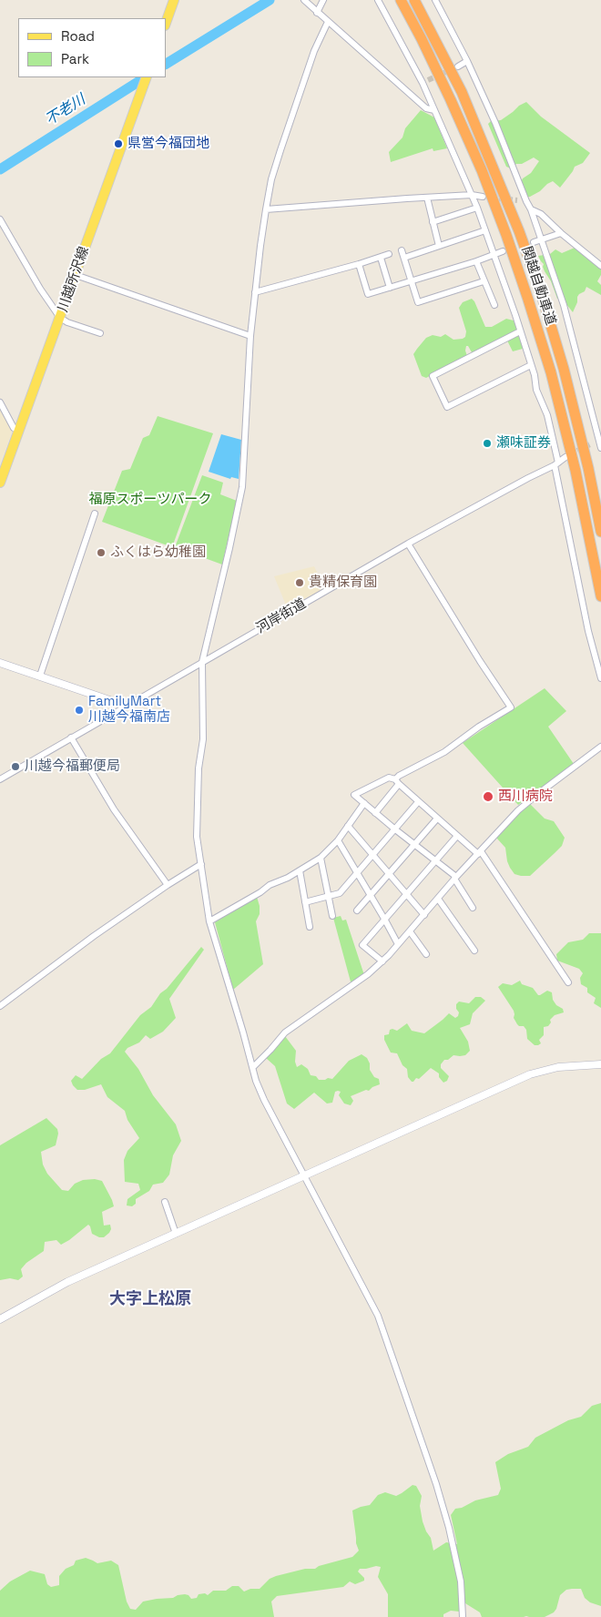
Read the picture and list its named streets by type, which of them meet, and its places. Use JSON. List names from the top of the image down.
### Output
{
  "streets": {
    "highway": ["関越自動車道"],
    "main road": ["川越所沢線"],
    "street": ["河岸街道"]
  },
  "districts": ["大字上松原"],
  "water": ["不老川"],
  "parks": ["福原スポーツパーク"],
  "places": [
    "県営今福団地",
    "瀬味証券",
    "ふくはら幼稚園",
    "貴精保育園",
    "FamilyMart 川越今福南店",
    "川越今福郵便局",
    "西川病院"
  ],
  "legend": ["Road", "Park"]
}
